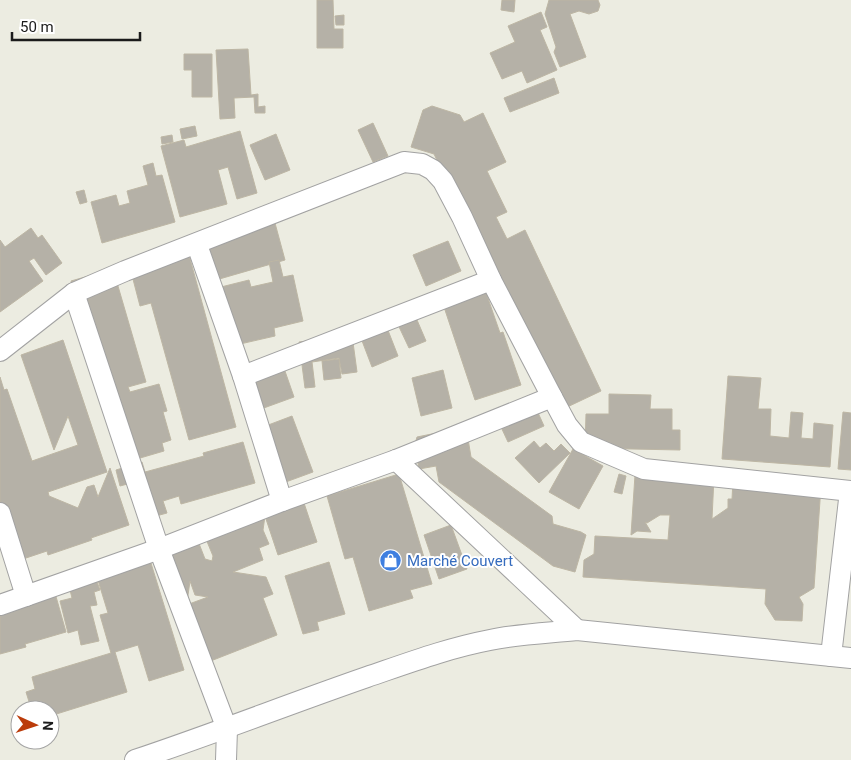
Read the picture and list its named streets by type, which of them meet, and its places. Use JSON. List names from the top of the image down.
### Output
{
  "places": {
    "shop": ["Marché Couvert"]
  },
  "scale_bar": "50 m",
  "north": "right"
}
